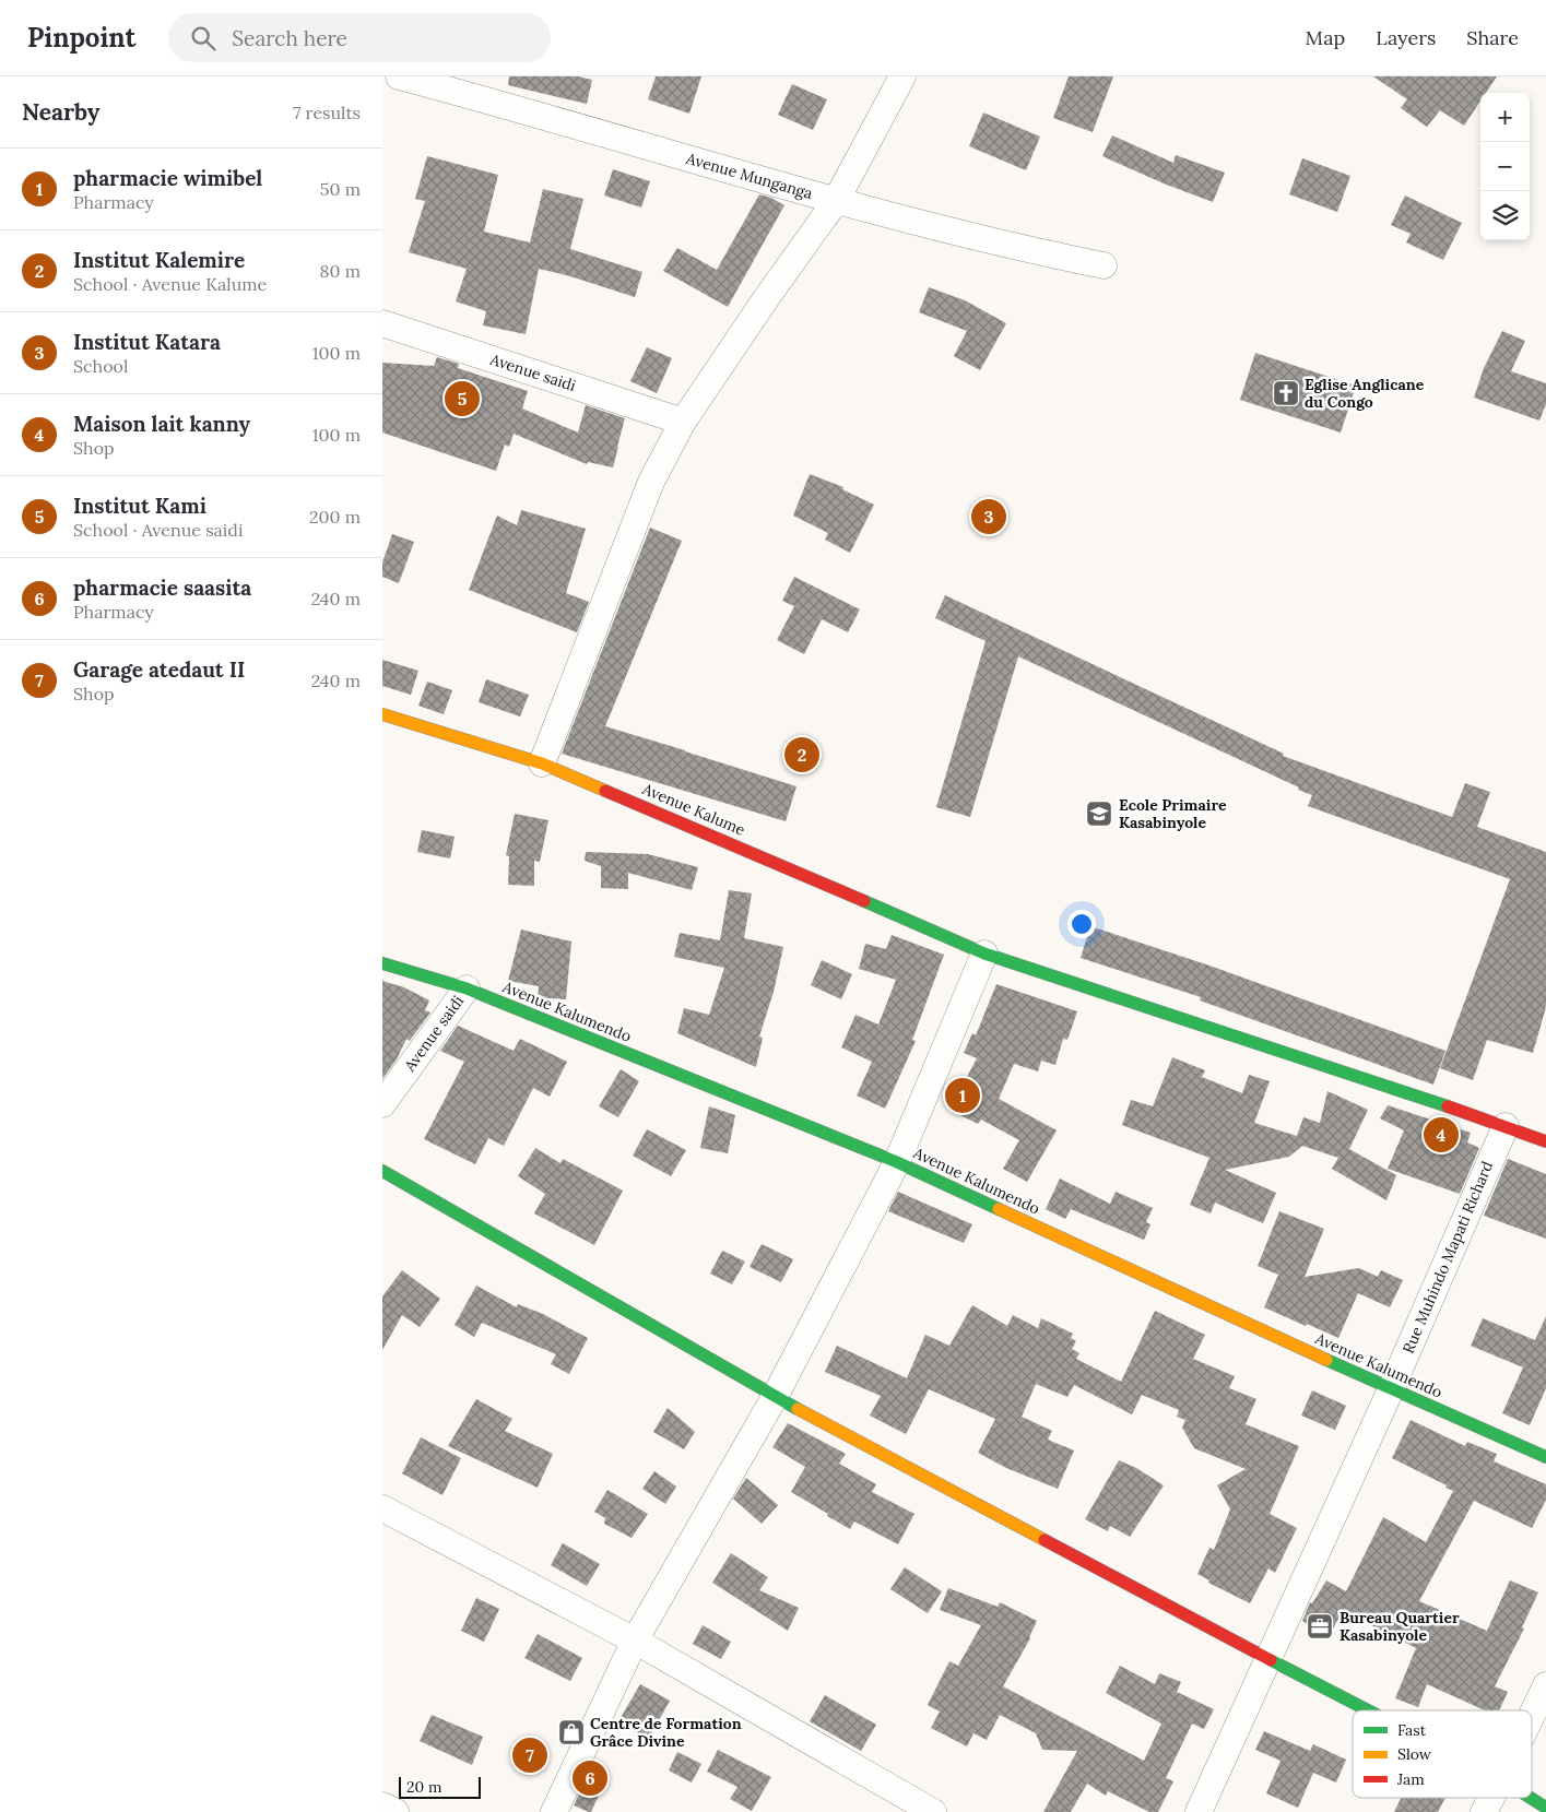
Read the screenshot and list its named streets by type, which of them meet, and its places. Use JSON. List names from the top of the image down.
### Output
{
  "streets": {
    "street": [
      "Avenue Munganga",
      "Avenue saidi",
      "Avenue Kalume",
      "Avenue Kalumendo",
      "Rue Muhindo Mapati Richard"
    ]
  },
  "crossings": [
    ["Avenue saidi", "Avenue Kalumendo"],
    ["Avenue Kalume", "Rue Muhindo Mapati Richard"],
    ["Avenue Kalumendo", "Rue Muhindo Mapati Richard"]
  ],
  "places": {
    "church": ["Eglise Anglicane du Congo"],
    "school or university": ["Ecole Primaire Kasabinyole"],
    "office": ["Bureau Quartier Kasabinyole"],
    "shop": ["Centre de Formation Grâce Divine"]
  },
  "legend": ["Fast", "Slow", "Jam"],
  "scale_bar": "20 m",
  "page": {
    "header": "Pinpoint",
    "search": "Search here",
    "nav": ["Map", "Layers", "Share"],
    "heading": ["Nearby", "7 results"],
    "map_buttons": ["+", "−"],
    "list": [
      {
        "mark": "1",
        "name": "pharmacie wimibel",
        "note": "Pharmacy",
        "value": "50 m"
      },
      {
        "mark": "2",
        "name": "Institut Kalemire",
        "note": "School · Avenue Kalume",
        "value": "80 m"
      },
      {
        "mark": "3",
        "name": "Institut Katara",
        "note": "School",
        "value": "100 m"
      },
      {
        "mark": "4",
        "name": "Maison lait kanny",
        "note": "Shop",
        "value": "100 m"
      },
      {
        "mark": "5",
        "name": "Institut Kami",
        "note": "School · Avenue saidi",
        "value": "200 m"
      },
      {
        "mark": "6",
        "name": "pharmacie saasita",
        "note": "Pharmacy",
        "value": "240 m"
      },
      {
        "mark": "7",
        "name": "Garage atedaut II",
        "note": "Shop",
        "value": "240 m"
      }
    ],
    "pins": [
      "5",
      "3",
      "2",
      "1",
      "4",
      "7",
      "6"
    ],
    "scale": "20 m"
  }
}
